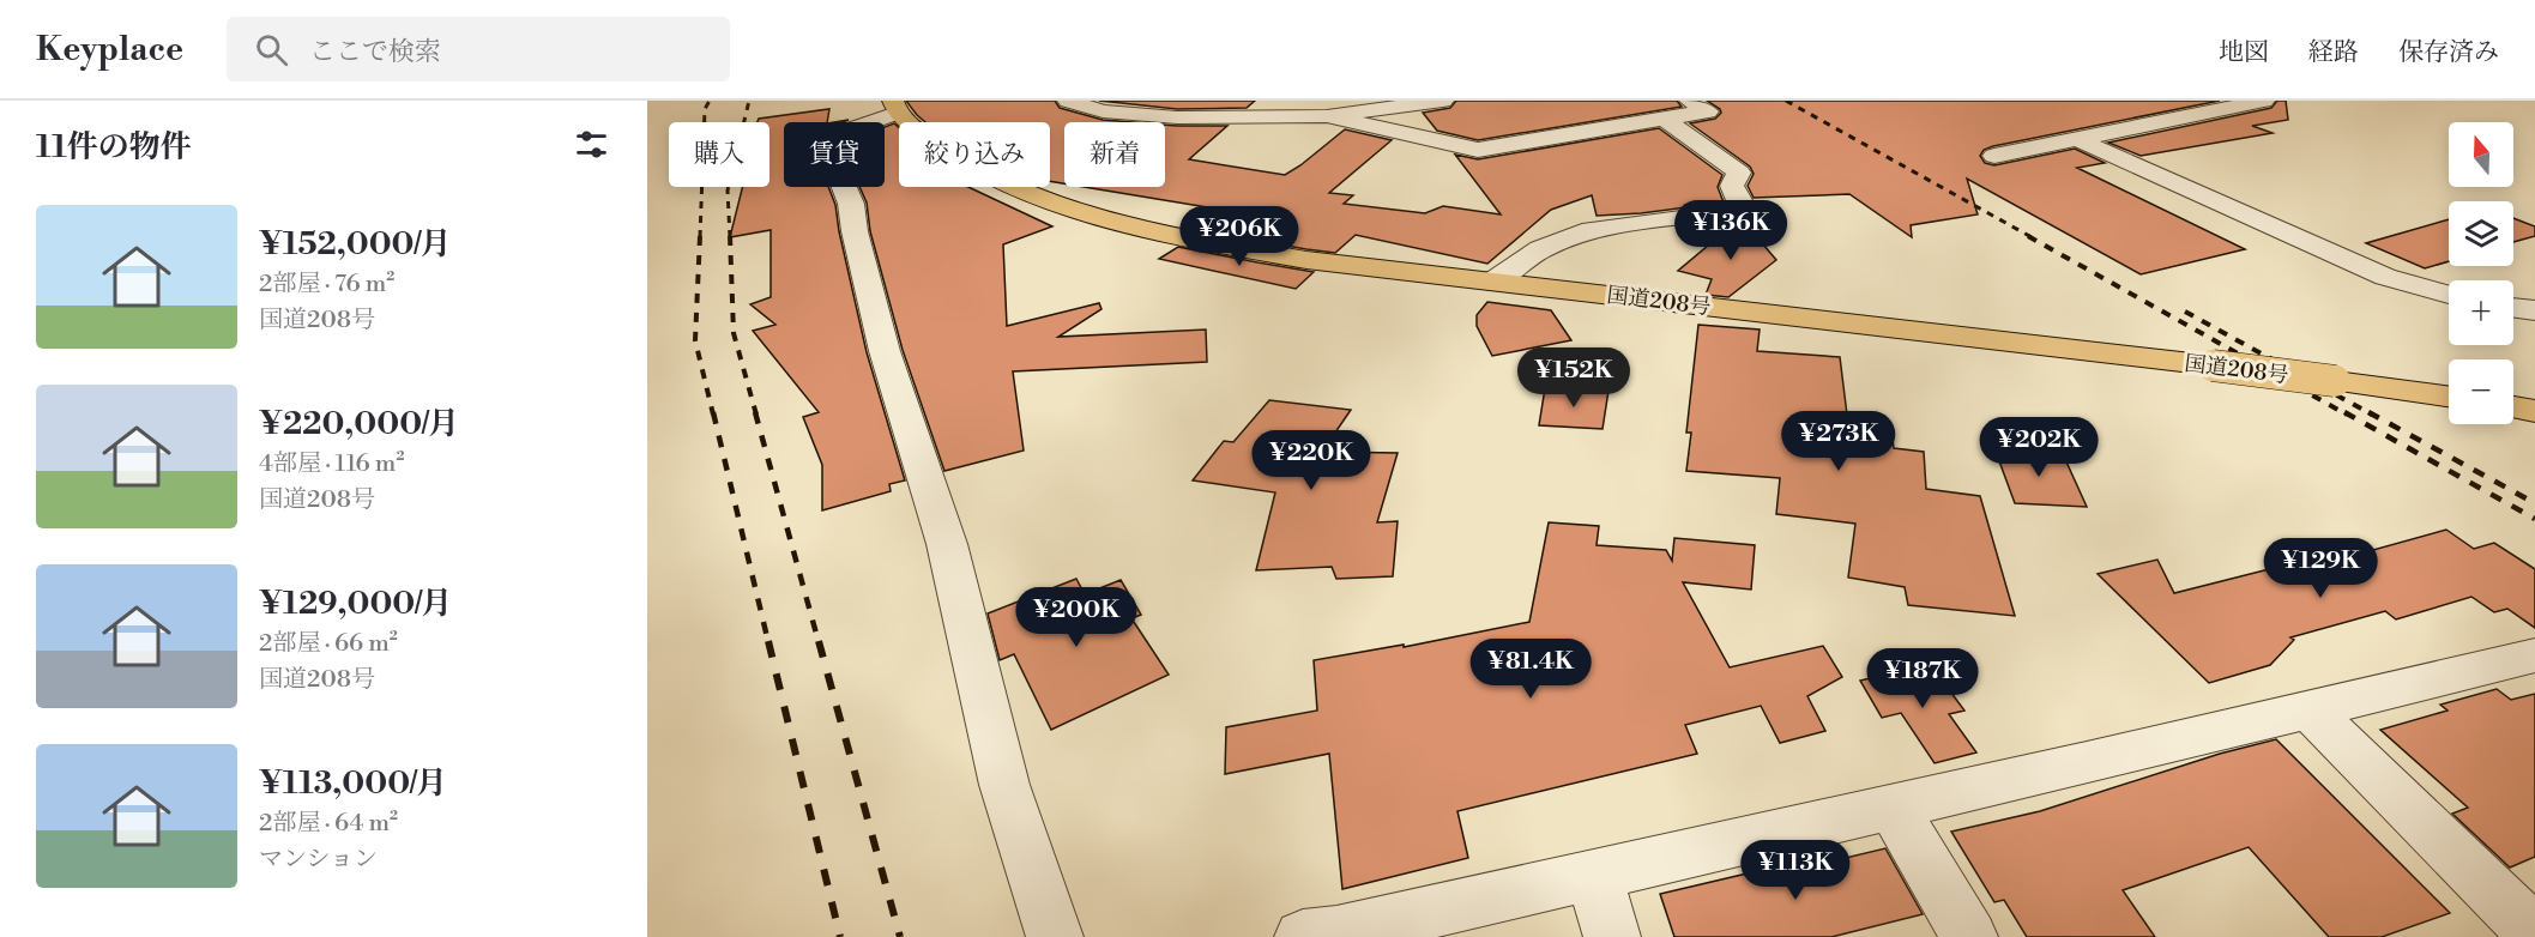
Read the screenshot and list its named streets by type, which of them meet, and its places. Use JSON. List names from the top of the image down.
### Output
{
  "streets": {
    "highway": ["国道208号"]
  },
  "north": "top",
  "page": {
    "header": "Keyplace",
    "search": "ここで検索",
    "nav": ["地図", "経路", "保存済み"],
    "heading": "11件の物件",
    "map_buttons": ["+", "−"],
    "chip": [
      "購入",
      "賃貸",
      "絞り込み",
      "新着"
    ],
    "list": [
      {
        "name": "¥152,000/月",
        "note": "2部屋 · 76 m² · 国道208号"
      },
      {
        "name": "¥220,000/月",
        "note": "4部屋 · 116 m² · 国道208号"
      },
      {
        "name": "¥129,000/月",
        "note": "2部屋 · 66 m² · 国道208号"
      },
      {
        "name": "¥113,000/月",
        "note": "2部屋 · 64 m² · マンション"
      }
    ],
    "price": [
      "¥136K",
      "¥206K",
      "¥152K",
      "¥273K",
      "¥202K",
      "¥220K",
      "¥129K",
      "¥200K",
      "¥81.4K",
      "¥187K",
      "¥113K"
    ]
  }
}
